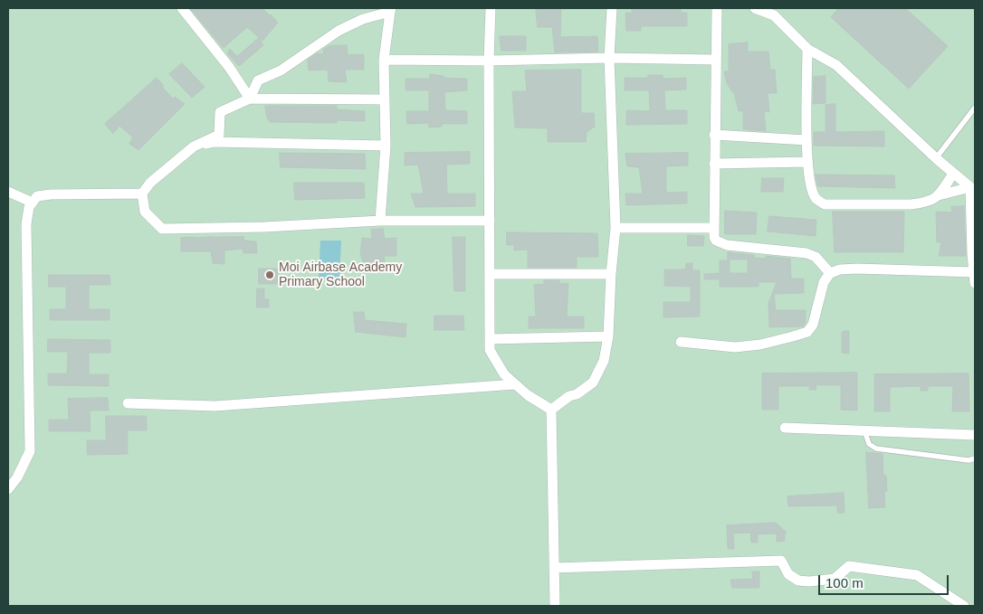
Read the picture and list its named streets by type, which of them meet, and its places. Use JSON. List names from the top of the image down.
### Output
{
  "places": ["Moi Airbase Academy Primary School"],
  "scale_bar": "100 m"
}
